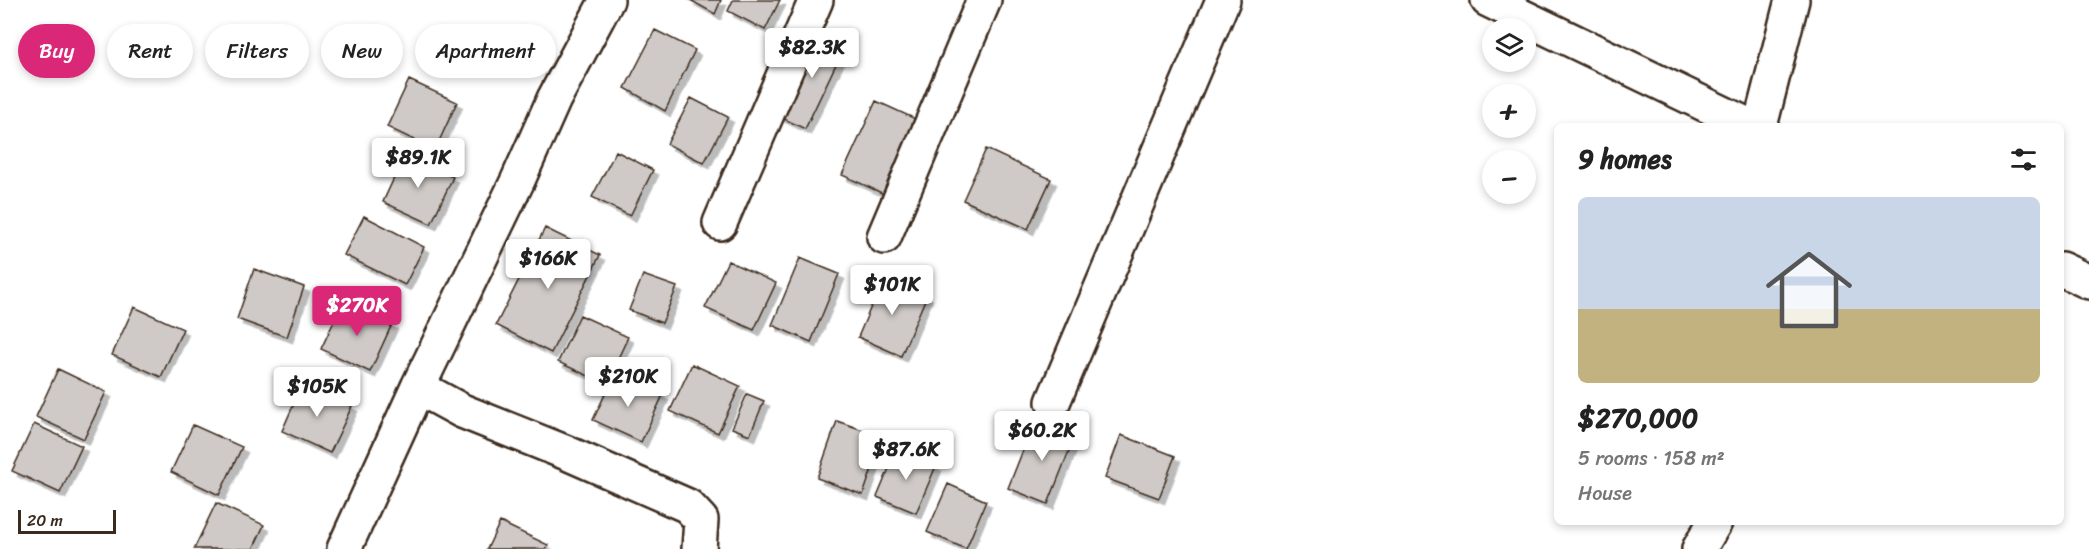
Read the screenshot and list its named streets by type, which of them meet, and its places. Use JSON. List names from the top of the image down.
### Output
{
  "scale_bar": "20 m",
  "page": {
    "map_buttons": ["+", "−"],
    "chip": [
      "Buy",
      "Rent",
      "Filters",
      "New",
      "Apartment"
    ],
    "price": [
      "$82.3K",
      "$89.1K",
      "$166K",
      "$101K",
      "$270K",
      "$210K",
      "$105K",
      "$60.2K",
      "$87.6K"
    ],
    "heading": "9 homes",
    "list": [
      {
        "name": "$270,000",
        "note": "5 rooms · 158 m² · House"
      }
    ],
    "scale": "20 m"
  }
}
